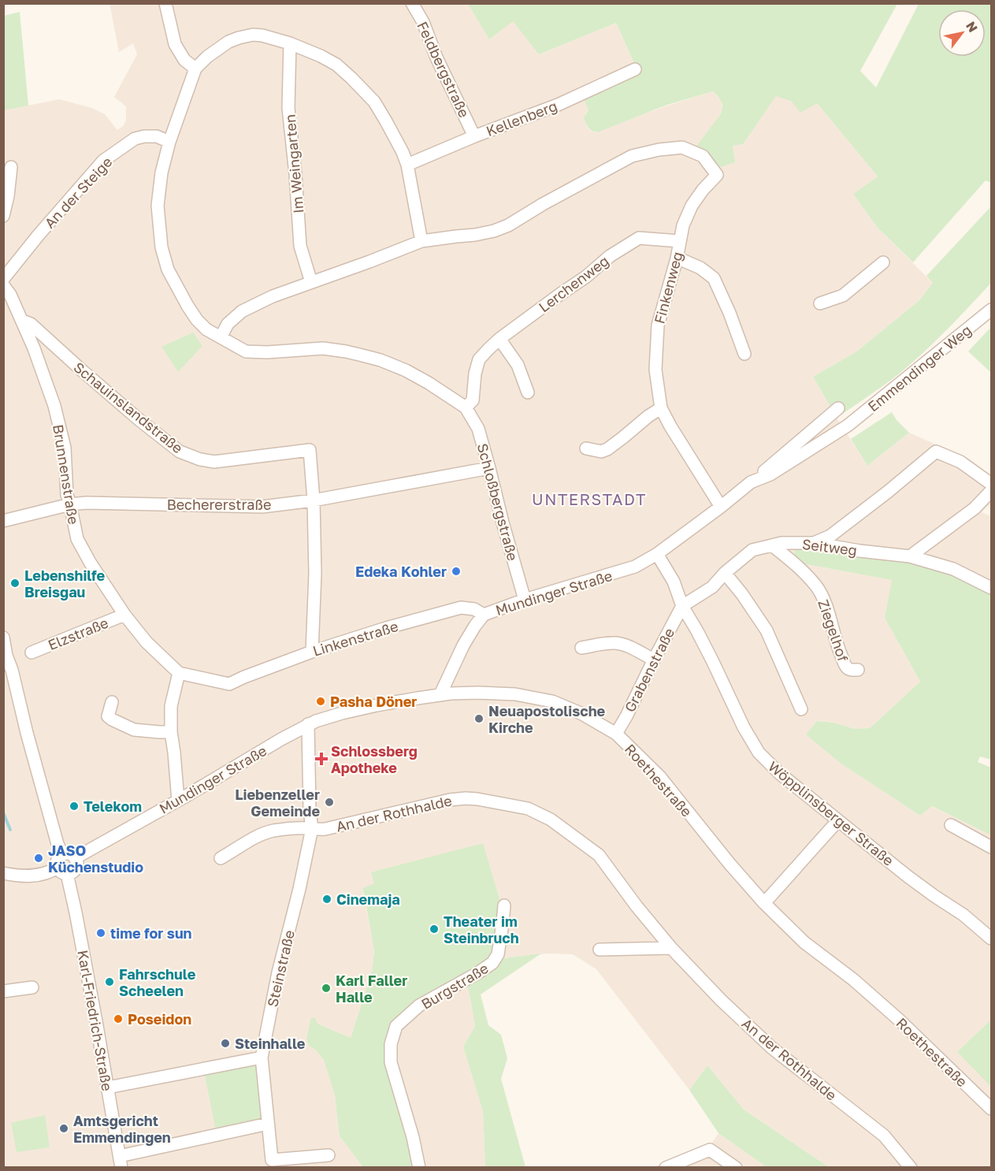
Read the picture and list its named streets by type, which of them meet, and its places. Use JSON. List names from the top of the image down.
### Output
{
  "streets": {
    "street": [
      "Feldbergstraße",
      "Kellenberg",
      "Im Weingarten",
      "An der Steige",
      "Lerchenweg",
      "Finkenweg",
      "Emmendinger Weg",
      "Schauinslandstraße",
      "Brunnenstraße",
      "Schloßbergstraße",
      "Bechererstraße",
      "Seitweg",
      "Mundinger Straße",
      "Ziegelhof",
      "Elzstraße",
      "Linkenstraße",
      "Grabenstraße",
      "Roethestraße",
      "An der Rothhalde",
      "Wöpplinsberger Straße",
      "Steinstraße",
      "Burgstraße",
      "Karl-Friedrich-Straße"
    ]
  },
  "crossings": [
    ["Feldbergstraße", "Kellenberg"],
    ["Kellenberg", "Schloßbergstraße"],
    ["Im Weingarten", "Schloßbergstraße"],
    ["An der Steige", "Schloßbergstraße"],
    ["Lerchenweg", "Finkenweg"],
    ["Lerchenweg", "Schloßbergstraße"],
    ["Finkenweg", "Schloßbergstraße"],
    ["Finkenweg", "Mundinger Straße"],
    ["Emmendinger Weg", "Mundinger Straße"],
    ["Schauinslandstraße", "Brunnenstraße"],
    ["Schauinslandstraße", "Bechererstraße"],
    ["Brunnenstraße", "Bechererstraße"],
    ["Brunnenstraße", "Elzstraße"],
    ["Brunnenstraße", "Linkenstraße"],
    ["Schloßbergstraße", "Bechererstraße"],
    ["Schloßbergstraße", "Mundinger Straße"],
    ["Seitweg", "Ziegelhof"],
    ["Seitweg", "Grabenstraße"],
    ["Seitweg", "Wöpplinsberger Straße"],
    ["Mundinger Straße", "Linkenstraße"],
    ["Mundinger Straße", "Roethestraße"],
    ["Mundinger Straße", "Wöpplinsberger Straße"],
    ["Mundinger Straße", "Steinstraße"],
    ["Mundinger Straße", "Karl-Friedrich-Straße"],
    ["Grabenstraße", "Roethestraße"],
    ["Grabenstraße", "Wöpplinsberger Straße"],
    ["An der Rothhalde", "Steinstraße"]
  ],
  "districts": ["UNTERSTADT"],
  "places": {
    "other": [
      "Edeka Kohler",
      "Lebenshilfe Breisgau",
      "Pasha Döner",
      "Neuapostolische Kirche",
      "Liebenzeller Gemeinde",
      "Telekom",
      "JASO Küchenstudio",
      "Cinemaja",
      "Theater im Steinbruch",
      "time for sun",
      "Fahrschule Scheelen",
      "Karl Faller Halle",
      "Poseidon",
      "Steinhalle",
      "Amtsgericht Emmendingen"
    ],
    "health": ["Schlossberg Apotheke"]
  },
  "north": "top right"
}
